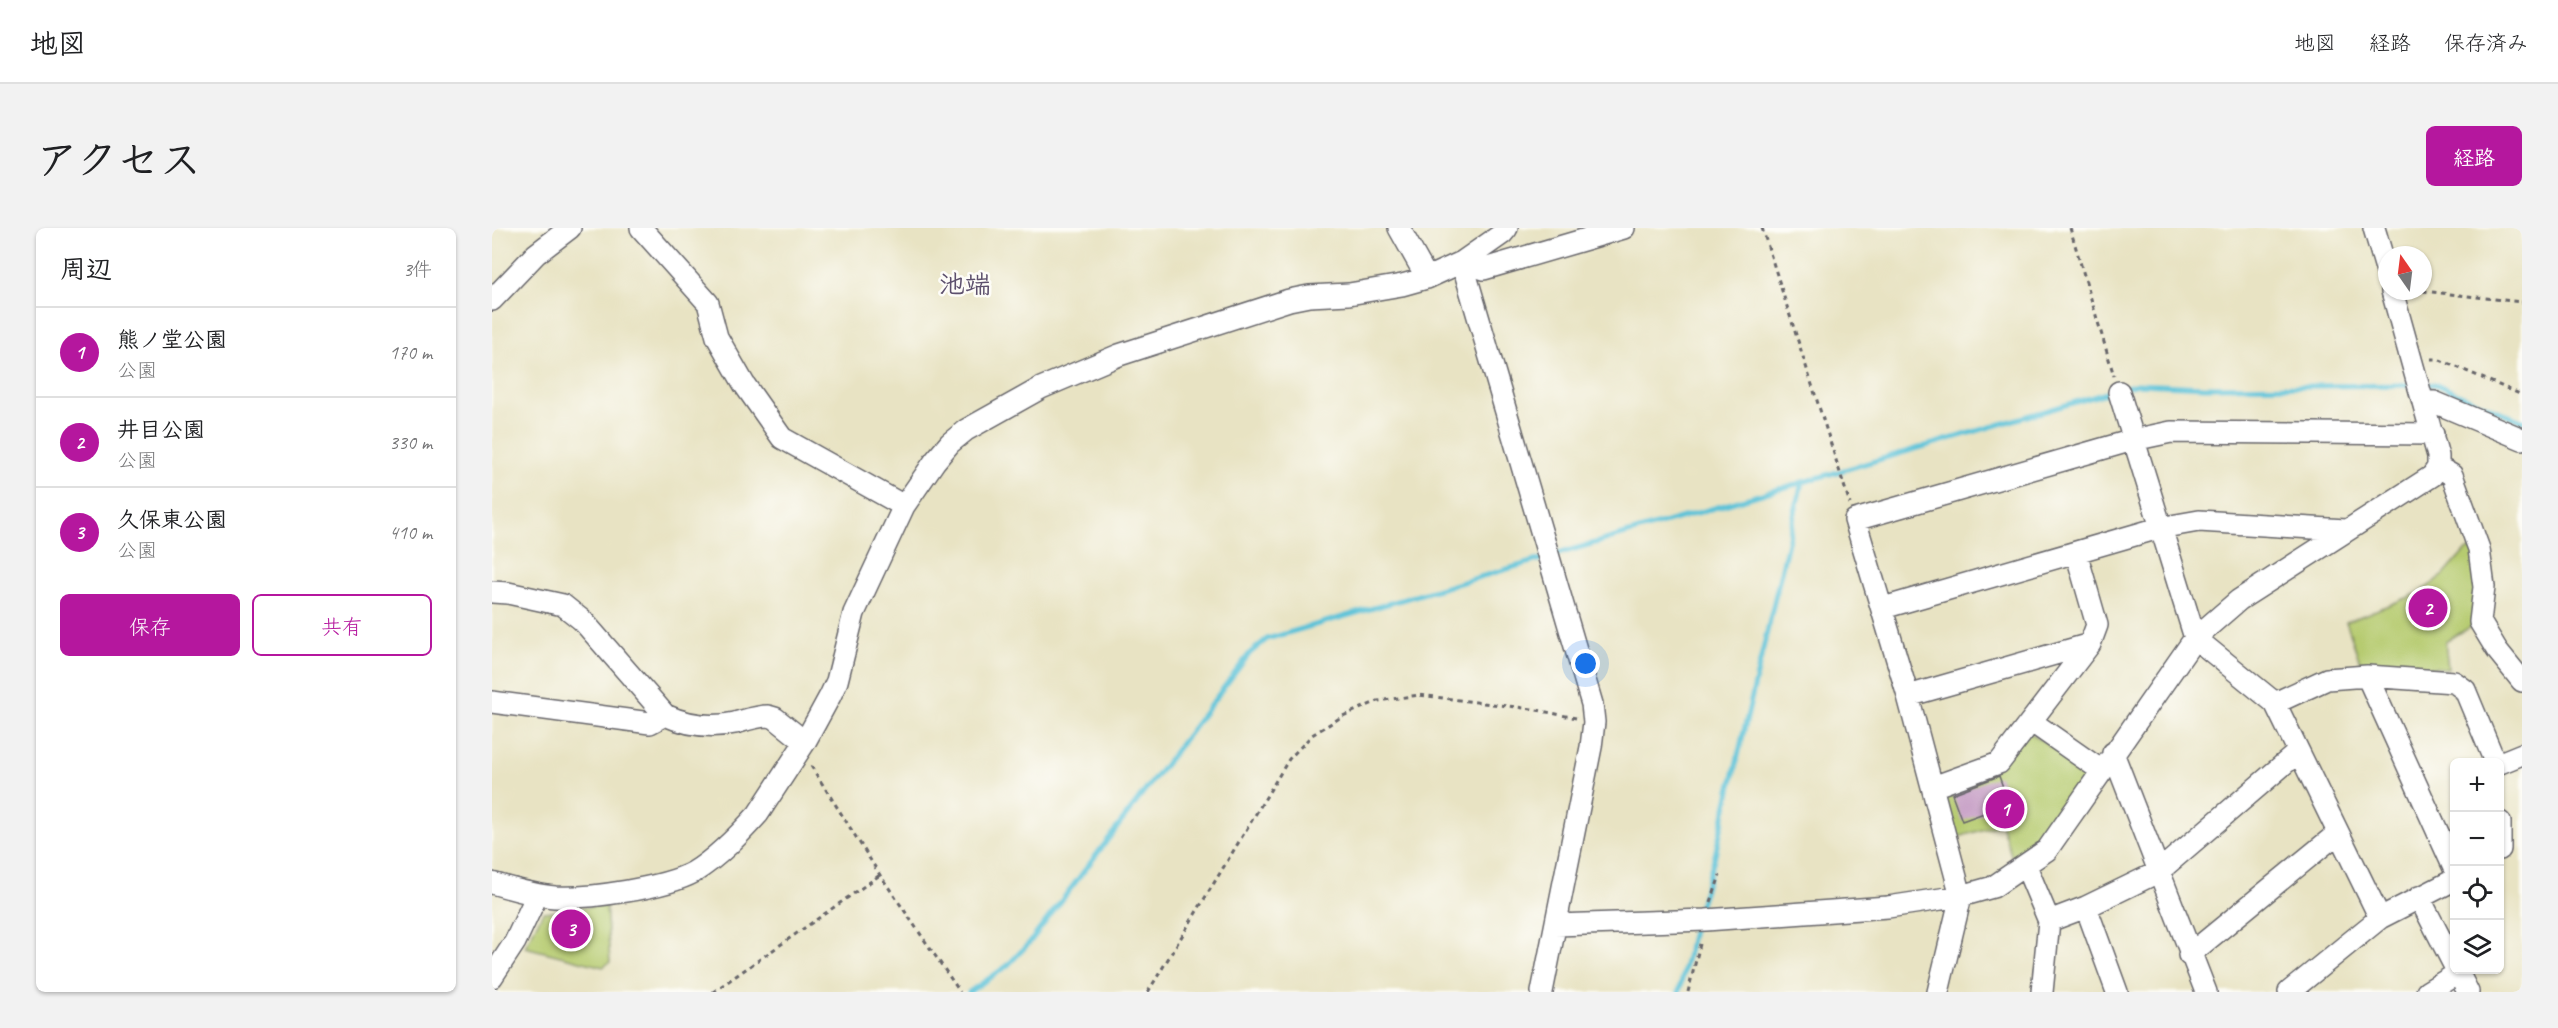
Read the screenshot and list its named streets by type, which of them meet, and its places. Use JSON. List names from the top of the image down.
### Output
{
  "districts": ["池端"],
  "north": "top",
  "page": {
    "header": "地図",
    "nav": ["地図", "経路", "保存済み"],
    "title": "アクセス",
    "buttons": [
      "経路",
      ["保存", "共有"]
    ],
    "heading": ["周辺", "3件"],
    "list": [
      {
        "mark": "1",
        "name": "熊ノ堂公園",
        "note": "公園",
        "value": "170 m"
      },
      {
        "mark": "2",
        "name": "井目公園",
        "note": "公園",
        "value": "330 m"
      },
      {
        "mark": "3",
        "name": "久保東公園",
        "note": "公園",
        "value": "410 m"
      }
    ],
    "pins": ["2", "1", "3"],
    "map_buttons": ["+", "−"]
  }
}
